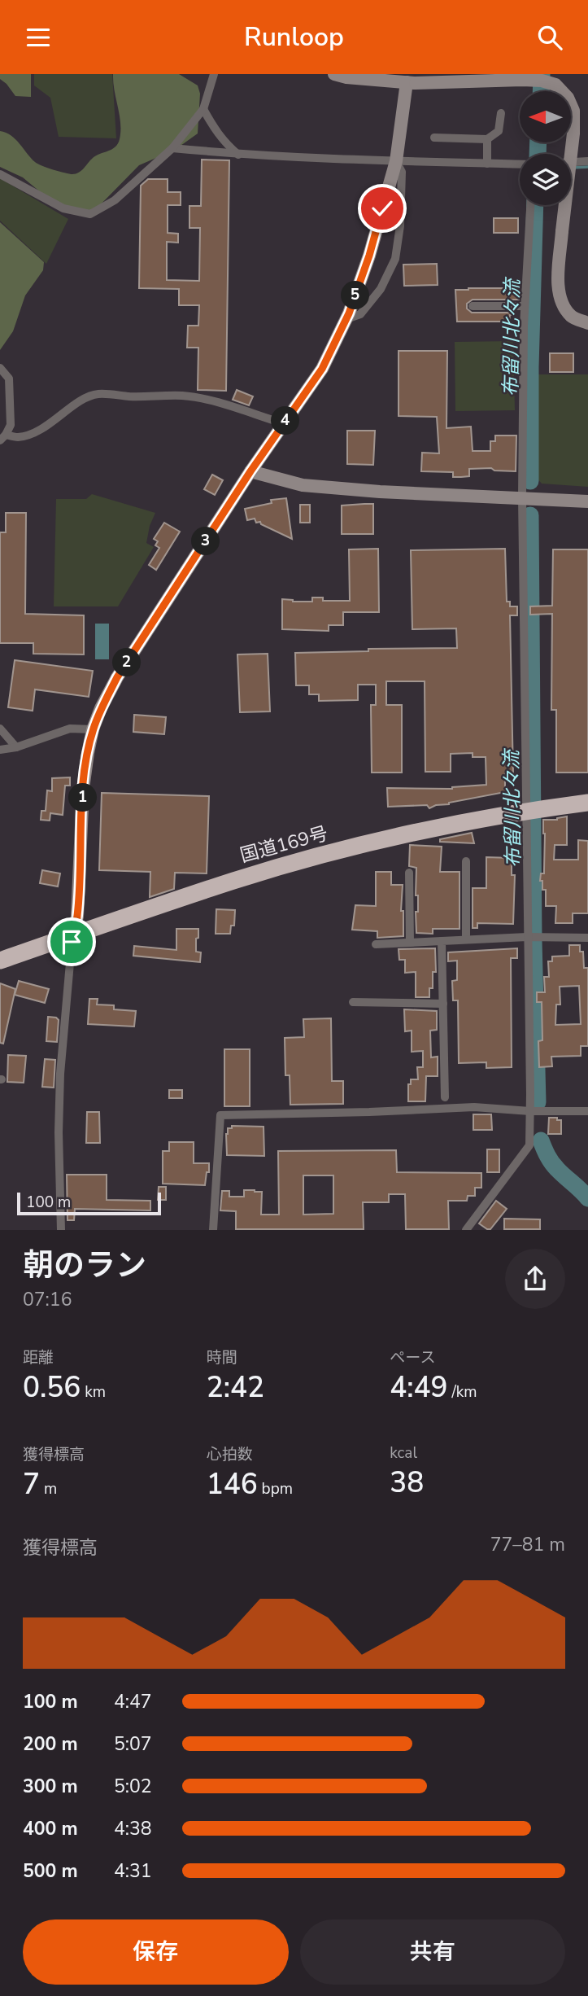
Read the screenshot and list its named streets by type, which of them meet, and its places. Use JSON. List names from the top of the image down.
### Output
{
  "streets": {
    "highway": ["国道169号"]
  },
  "water": ["布留川北々流"],
  "scale_bar": "100 m",
  "north": "left",
  "page": {
    "header": "Runloop",
    "pins": [
      "5",
      "4",
      "3",
      "2",
      "1"
    ],
    "scale": "100 m",
    "heading": ["朝のラン", "07:16"],
    "stats": [
      ["距離", "0.56 km"],
      ["時間", "2:42"],
      ["ペース", "4:49 /km"],
      ["獲得標高", "7 m"],
      ["心拍数", "146 bpm"],
      ["kcal", "38"]
    ],
    "chart": ["獲得標高", "77–81 m"],
    "list": [
      {
        "name": "100 m",
        "note": "4:47"
      },
      {
        "name": "200 m",
        "note": "5:07"
      },
      {
        "name": "300 m",
        "note": "5:02"
      },
      {
        "name": "400 m",
        "note": "4:38"
      },
      {
        "name": "500 m",
        "note": "4:31"
      }
    ],
    "buttons": ["保存", "共有"]
  }
}
